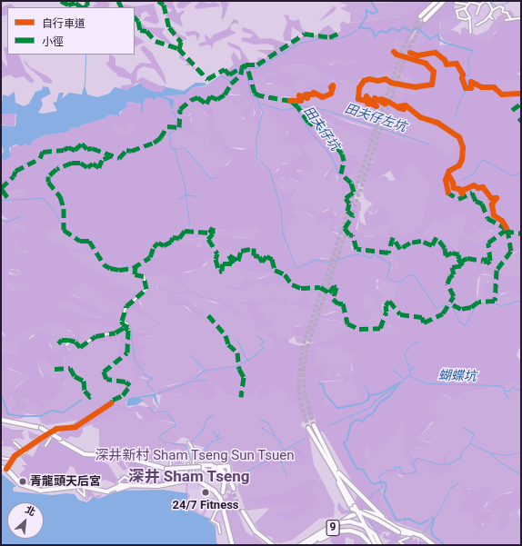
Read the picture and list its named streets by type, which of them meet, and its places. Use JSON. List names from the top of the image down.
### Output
{
  "streets": {
    "highway": ["9"]
  },
  "districts": ["深井新村 Sham Tseng Sun Tsuen", "深井 Sham Tseng"],
  "water": ["田夫仔左坑", "田夫仔坑", "蝴蝶坑"],
  "places": ["青龍頭天后宮", "24/7 Fitness"],
  "legend": ["自行車道", "小徑"],
  "north": "top right"
}
